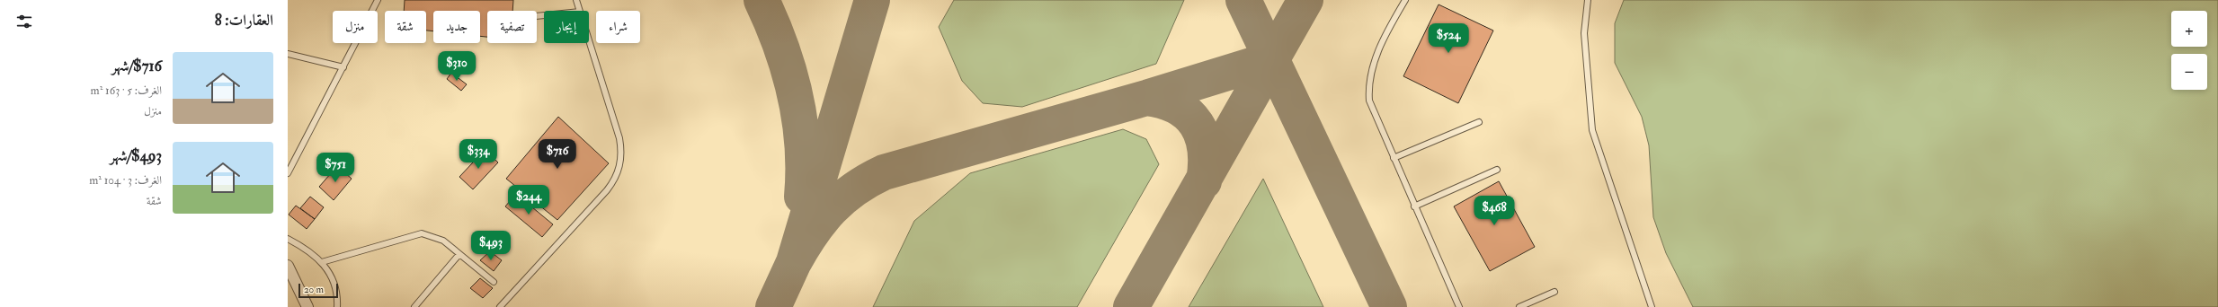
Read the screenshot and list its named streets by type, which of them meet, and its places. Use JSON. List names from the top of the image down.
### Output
{
  "scale_bar": "20 m",
  "page": {
    "heading": "العقارات: 8",
    "map_buttons": ["+", "−"],
    "chip": [
      "شراء",
      "إيجار",
      "تصفية",
      "جديد",
      "شقة",
      "منزل"
    ],
    "price": [
      "$524",
      "$310",
      "$334",
      "$716",
      "$751",
      "$244",
      "$468",
      "$493"
    ],
    "list": [
      {
        "name": "$716/شهر",
        "note": "الغرف: 5 · 163 m² · منزل"
      },
      {
        "name": "$493/شهر",
        "note": "الغرف: 3 · 104 m² · شقة"
      }
    ],
    "scale": "20 m"
  }
}
